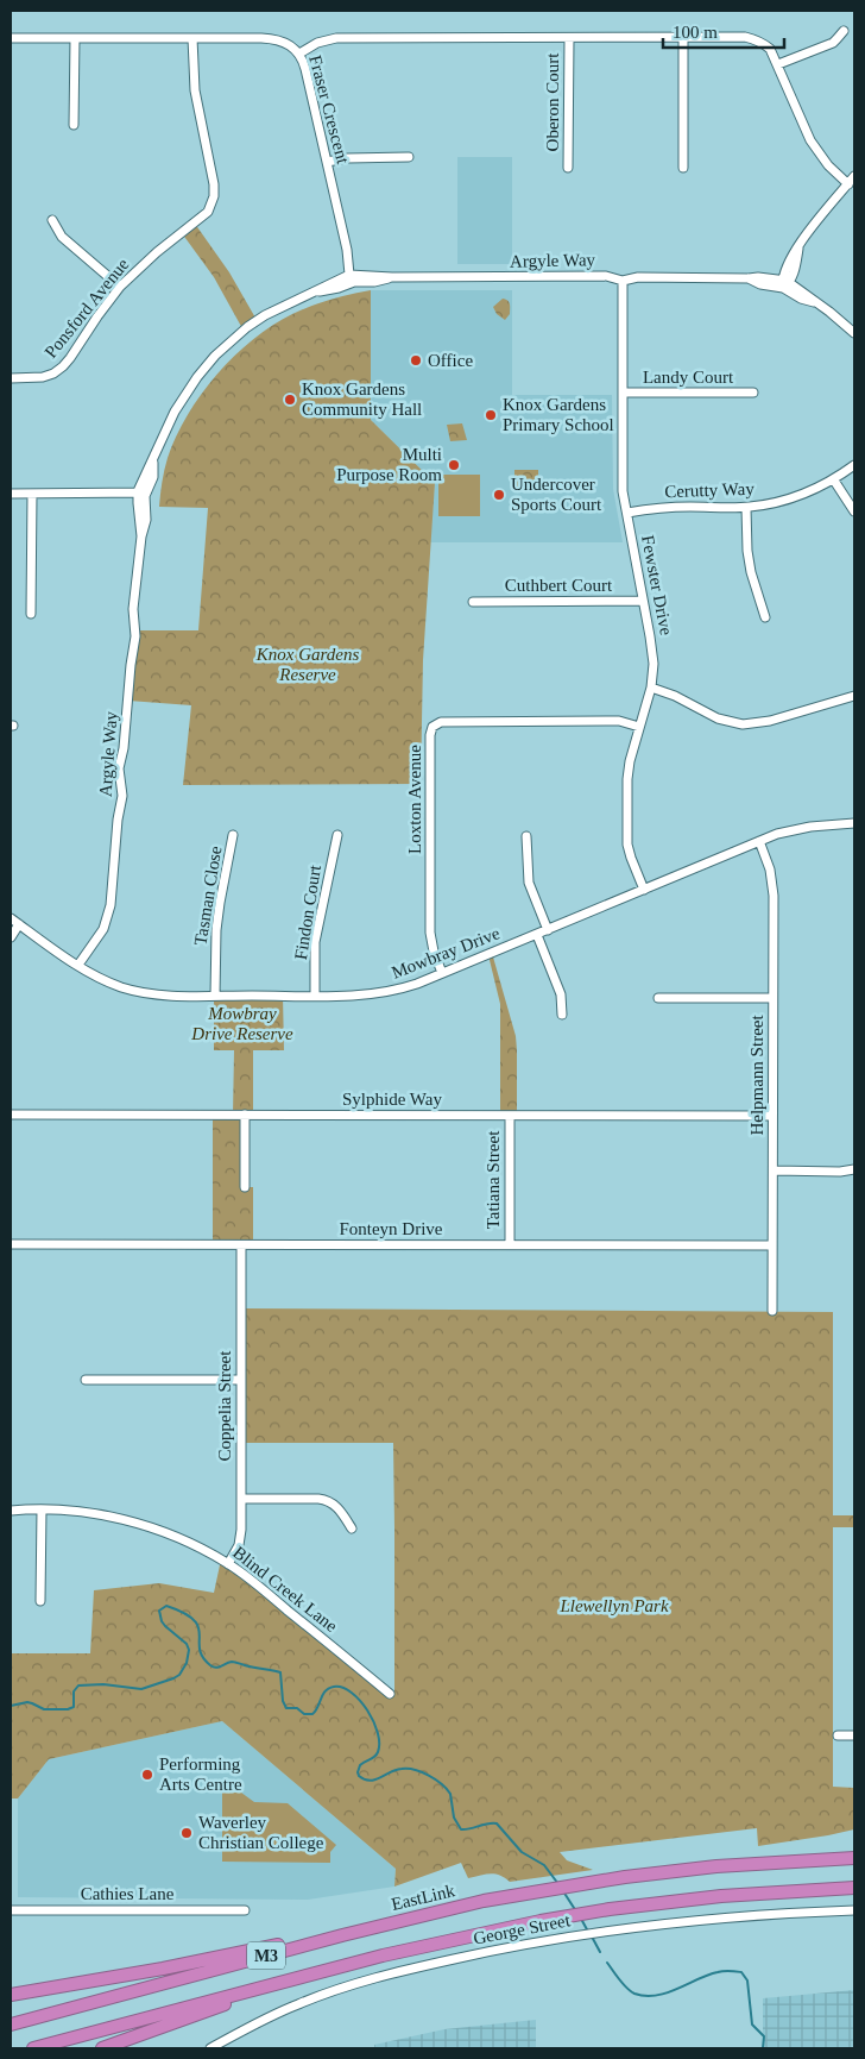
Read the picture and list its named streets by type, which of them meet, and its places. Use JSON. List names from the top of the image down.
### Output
{
  "streets": {
    "highway": ["EastLink", "M3"],
    "street": [
      "Oberon Court",
      "Fraser Crescent",
      "Argyle Way",
      "Ponsford Avenue",
      "Landy Court",
      "Cerutty Way",
      "Cuthbert Court",
      "Fewster Drive",
      "Loxton Avenue",
      "Tasman Close",
      "Findon Court",
      "Mowbray Drive",
      "Helpmann Street",
      "Sylphide Way",
      "Tatiana Street",
      "Fonteyn Drive",
      "Coppelia Street",
      "Blind Creek Lane",
      "Cathies Lane",
      "George Street"
    ]
  },
  "crossings": [
    ["Fraser Crescent", "Argyle Way"],
    ["Fraser Crescent", "Ponsford Avenue"],
    ["Argyle Way", "Fewster Drive"],
    ["Argyle Way", "Mowbray Drive"],
    ["Landy Court", "Fewster Drive"],
    ["Cerutty Way", "Fewster Drive"],
    ["Cuthbert Court", "Fewster Drive"],
    ["Fewster Drive", "Loxton Avenue"],
    ["Fewster Drive", "Mowbray Drive"],
    ["Loxton Avenue", "Mowbray Drive"],
    ["Tasman Close", "Mowbray Drive"],
    ["Findon Court", "Mowbray Drive"],
    ["Mowbray Drive", "Helpmann Street"],
    ["Helpmann Street", "Sylphide Way"],
    ["Helpmann Street", "Fonteyn Drive"],
    ["Sylphide Way", "Tatiana Street"],
    ["Tatiana Street", "Fonteyn Drive"],
    ["Fonteyn Drive", "Coppelia Street"],
    ["Coppelia Street", "Blind Creek Lane"]
  ],
  "parks": ["Knox Gardens Reserve", "Mowbray Drive Reserve", "Llewellyn Park"],
  "places": [
    "Office",
    "Knox Gardens Community Hall",
    "Knox Gardens Primary School",
    "Multi Purpose Room",
    "Undercover Sports Court",
    "Performing Arts Centre",
    "Waverley Christian College"
  ],
  "scale_bar": "100 m"
}
